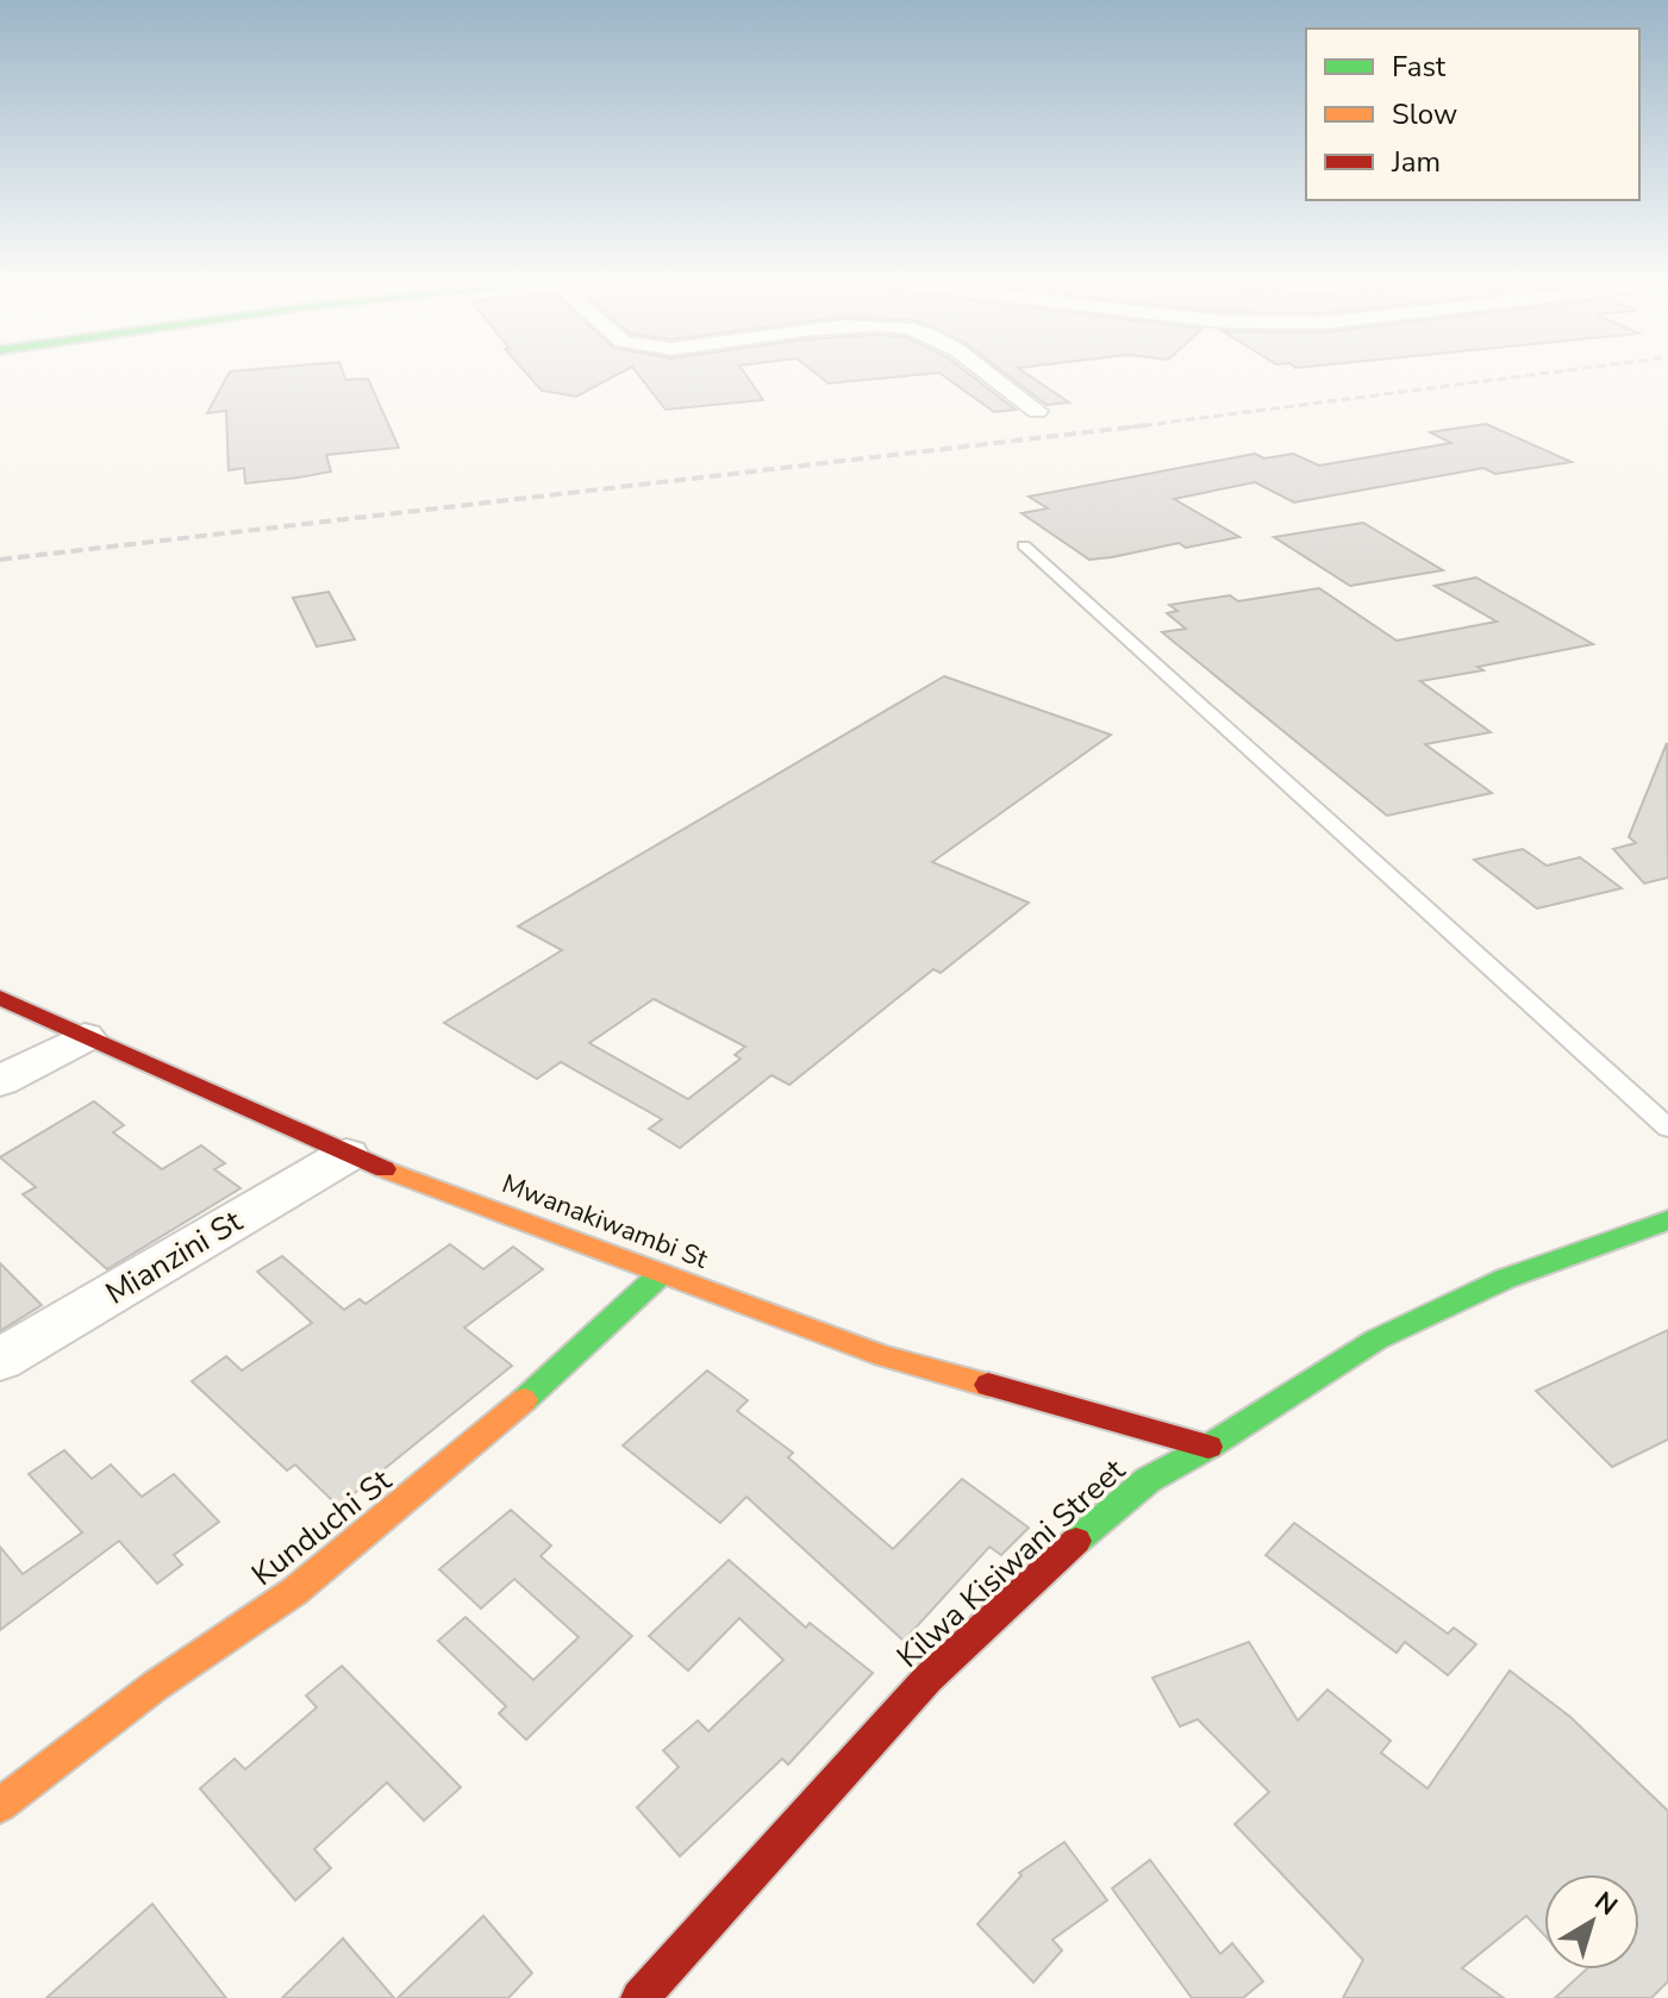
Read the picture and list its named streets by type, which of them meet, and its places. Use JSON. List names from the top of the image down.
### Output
{
  "streets": {
    "street": [
      "Mwanakiwambi St",
      "Mianzini St",
      "Kunduchi St",
      "Kilwa Kisiwani Street"
    ]
  },
  "crossings": [
    ["Mwanakiwambi St", "Mianzini St"],
    ["Mwanakiwambi St", "Kunduchi St"],
    ["Mwanakiwambi St", "Kilwa Kisiwani Street"]
  ],
  "legend": ["Fast", "Slow", "Jam"],
  "north": "top right"
}
